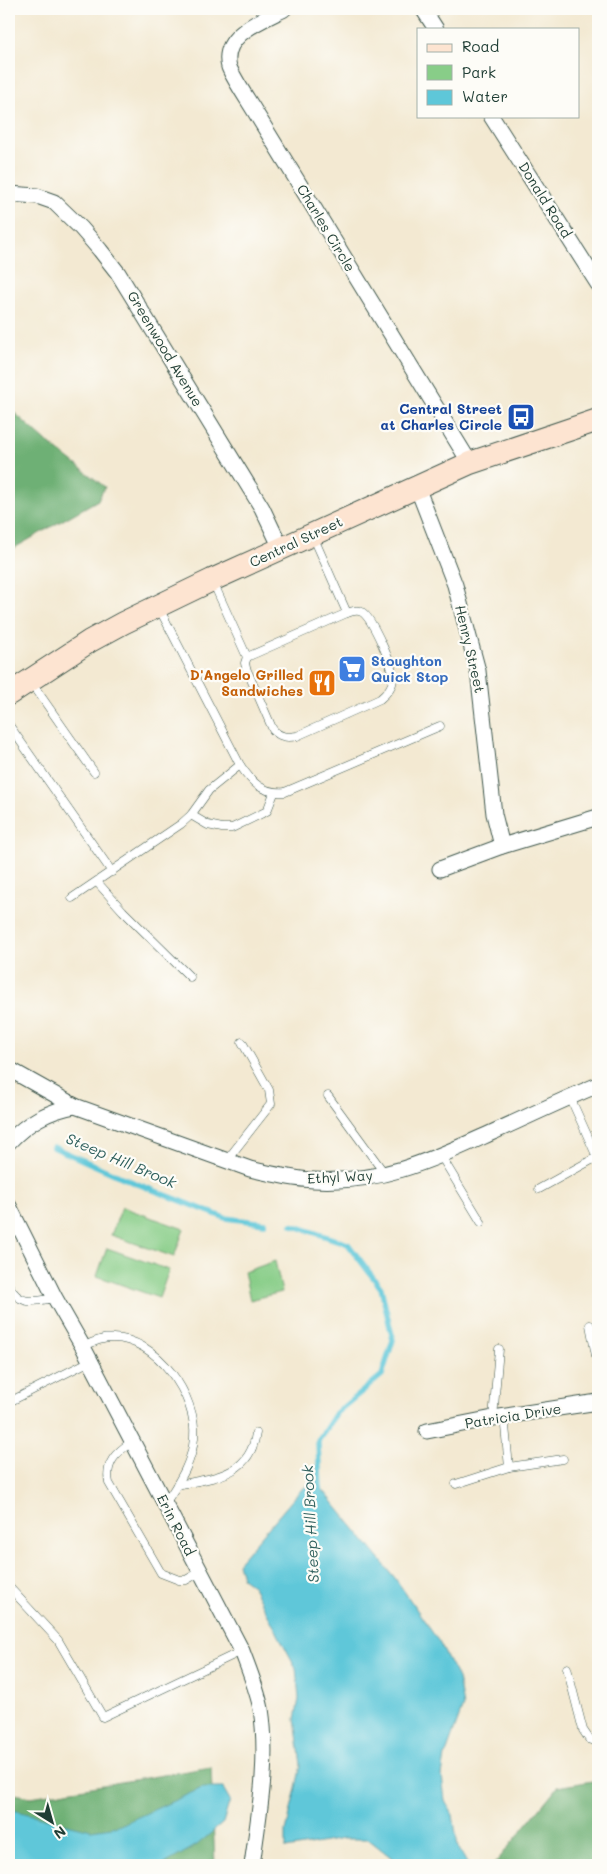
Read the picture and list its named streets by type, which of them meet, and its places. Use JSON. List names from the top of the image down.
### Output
{
  "streets": {
    "main road": ["Central Street"],
    "street": [
      "Donald Road",
      "Charles Circle",
      "Greenwood Avenue",
      "Henry Street",
      "Ethyl Way",
      "Patricia Drive",
      "Erin Road"
    ]
  },
  "crossings": [
    ["Charles Circle", "Central Street"],
    ["Greenwood Avenue", "Central Street"],
    ["Central Street", "Henry Street"]
  ],
  "water": ["Steep Hill Brook"],
  "places": {
    "bus stop": ["Central Street at Charles Circle"],
    "supermarket": ["Stoughton Quick Stop"],
    "restaurant": ["D'Angelo Grilled Sandwiches"]
  },
  "legend": ["Road", "Park", "Water"],
  "north": "bottom right"
}
